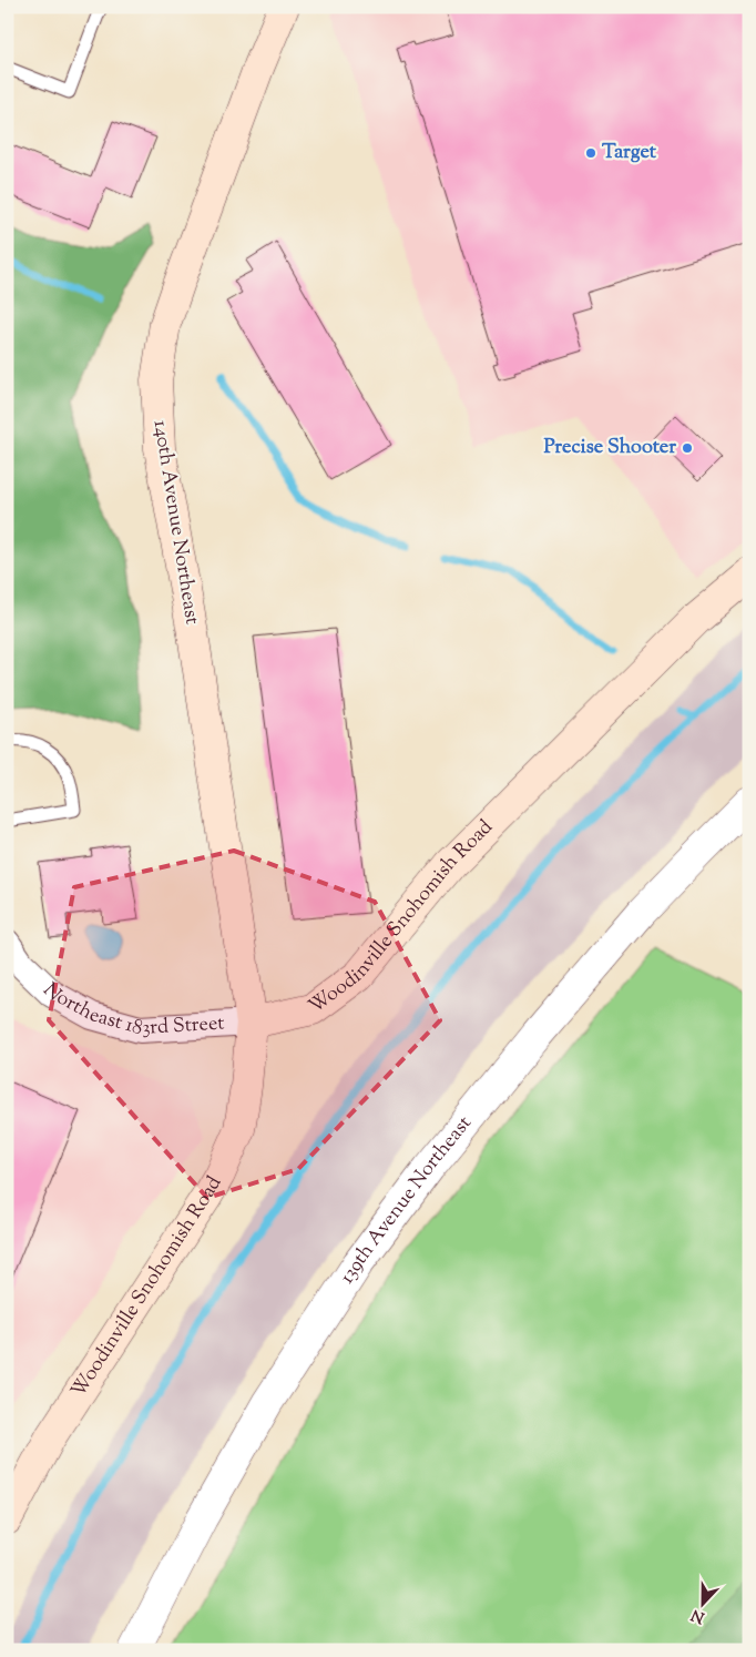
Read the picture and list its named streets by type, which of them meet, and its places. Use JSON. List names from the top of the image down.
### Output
{
  "streets": {
    "main road": ["140th Avenue Northeast", "Woodinville Snohomish Road"],
    "street": ["Northeast 183rd Street", "139th Avenue Northeast"]
  },
  "crossings": [
    ["140th Avenue Northeast", "Woodinville Snohomish Road"],
    ["140th Avenue Northeast", "Northeast 183rd Street"],
    ["Woodinville Snohomish Road", "Northeast 183rd Street"]
  ],
  "places": ["Target", "Precise Shooter"],
  "north": "bottom"
}
